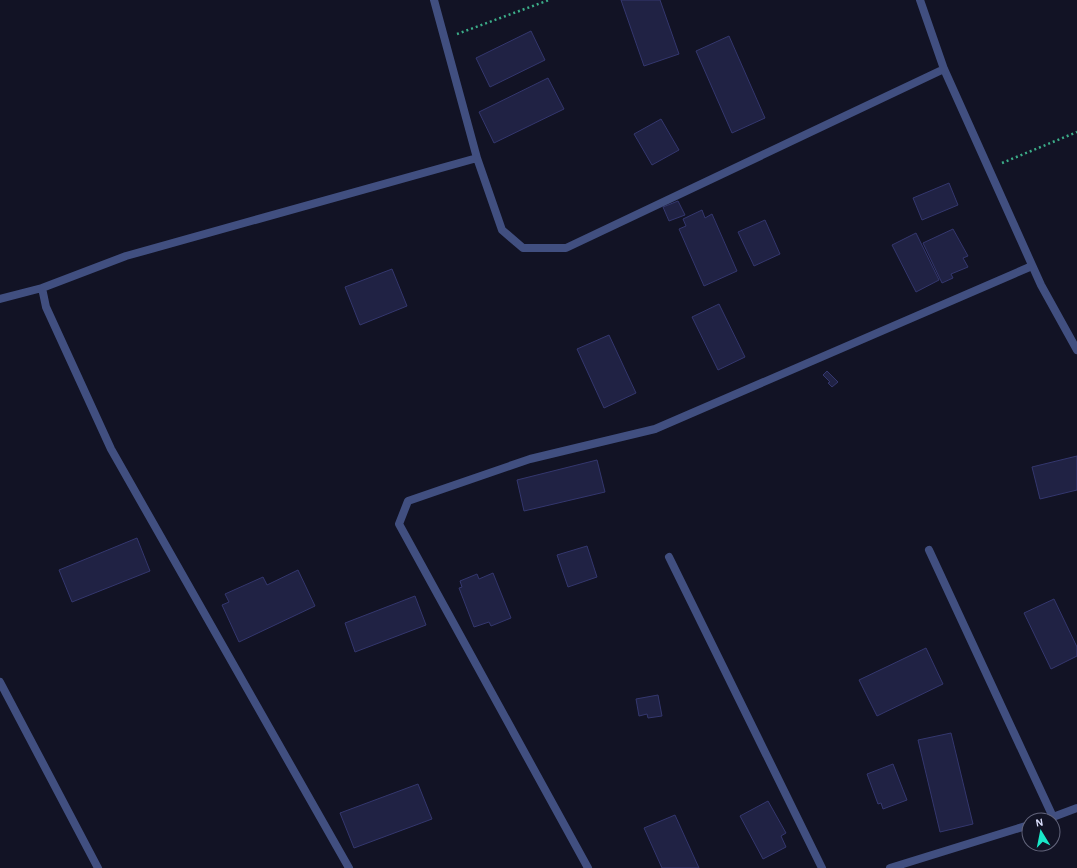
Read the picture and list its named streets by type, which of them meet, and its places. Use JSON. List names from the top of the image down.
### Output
{
  "north": "top"
}
